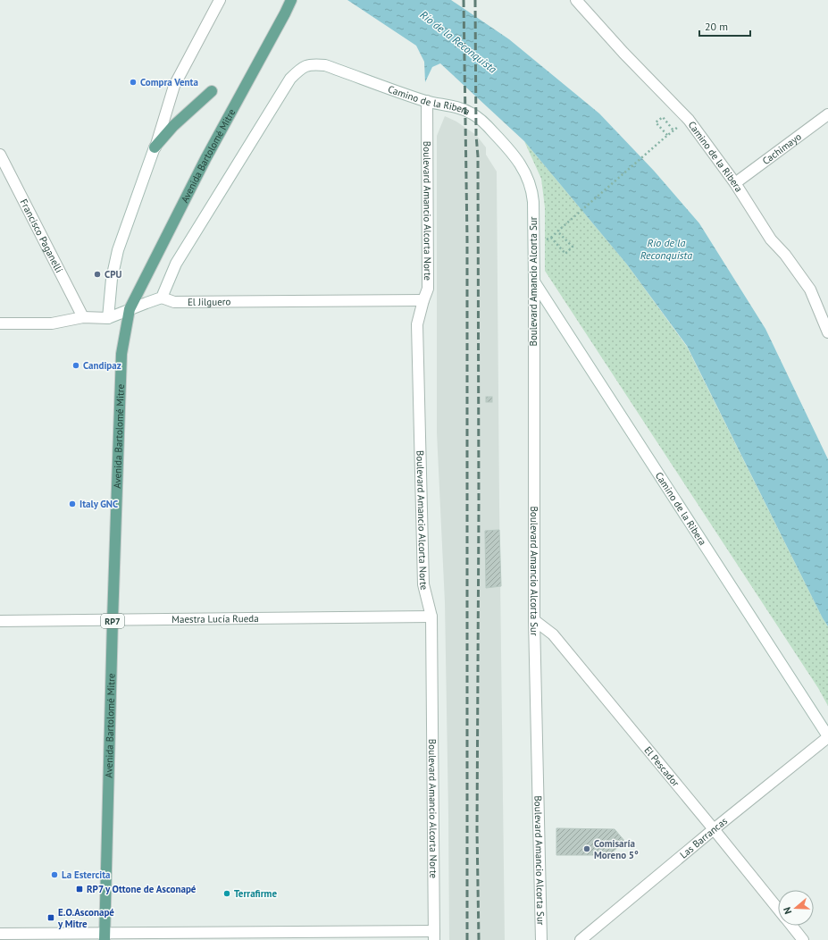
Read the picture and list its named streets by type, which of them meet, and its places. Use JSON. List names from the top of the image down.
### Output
{
  "streets": {
    "main road": ["Avenida Bartolomé Mitre", "RP7"],
    "street": [
      "Camino de la Ribera",
      "Cachimayo",
      "Boulevard Amancio Alcorta Norte",
      "Francisco Paganelli",
      "Boulevard Amancio Alcorta Sur",
      "El Jilguero",
      "Maestra Lucía Rueda",
      "El Pescador",
      "Las Barrancas"
    ]
  },
  "crossings": [
    ["Camino de la Ribera", "Cachimayo"],
    ["Camino de la Ribera", "Boulevard Amancio Alcorta Norte"],
    ["Camino de la Ribera", "Boulevard Amancio Alcorta Sur"],
    ["Camino de la Ribera", "El Jilguero"],
    ["Camino de la Ribera", "Las Barrancas"],
    ["Avenida Bartolomé Mitre", "Maestra Lucía Rueda"],
    ["Boulevard Amancio Alcorta Norte", "El Jilguero"],
    ["Boulevard Amancio Alcorta Norte", "Maestra Lucía Rueda"],
    ["Boulevard Amancio Alcorta Sur", "El Pescador"],
    ["El Pescador", "Las Barrancas"]
  ],
  "water": ["Río de la Reconquista"],
  "places": {
    "other": [
      "Compra Venta",
      "CPU",
      "Candipaz",
      "Italy GNC",
      "Comisaría Moreno 5°",
      "La Estercita",
      "Terrafirme"
    ],
    "transit": ["RP7 y Ottone de Asconapé", "E.O.Asconapé y Mitre"]
  },
  "scale_bar": "20 m",
  "north": "left"
}
